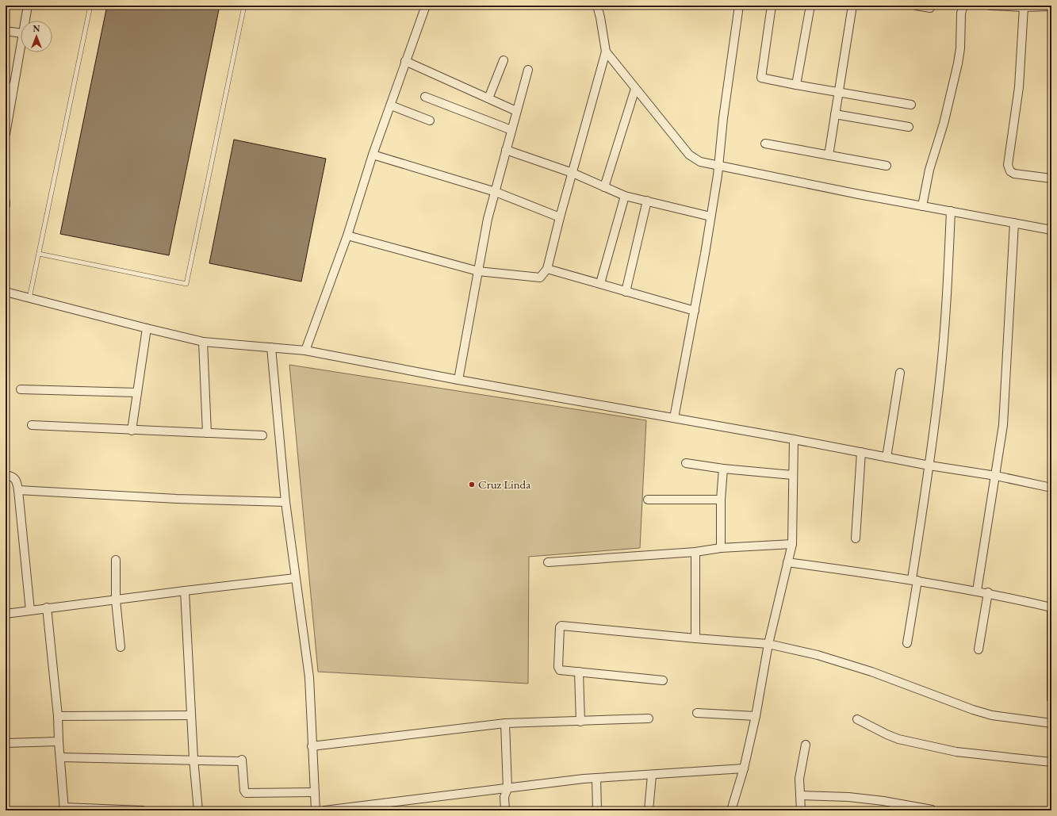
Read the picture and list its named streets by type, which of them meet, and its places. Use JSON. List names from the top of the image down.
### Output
{
  "places": ["Cruz Linda"],
  "north": "top"
}
